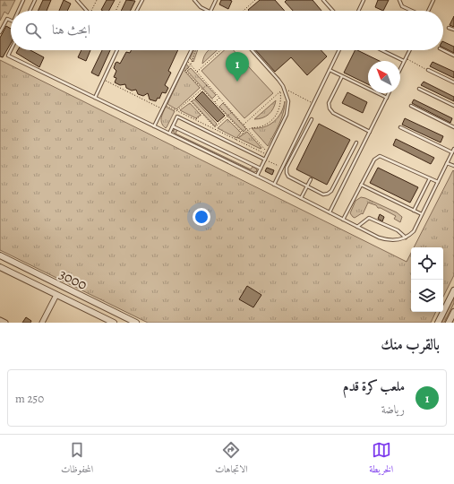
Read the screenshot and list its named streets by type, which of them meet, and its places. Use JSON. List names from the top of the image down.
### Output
{
  "streets": {
    "street": ["3000"]
  },
  "north": "top left",
  "page": {
    "search": "ابحث هنا",
    "pins": "1",
    "heading": "بالقرب منك",
    "list": [
      {
        "mark": "1",
        "name": "ملعب كرة قدم",
        "note": "رياضة",
        "value": "250 m"
      }
    ],
    "nav": ["الخريطة", "الاتجاهات", "المحفوظات"]
  }
}
